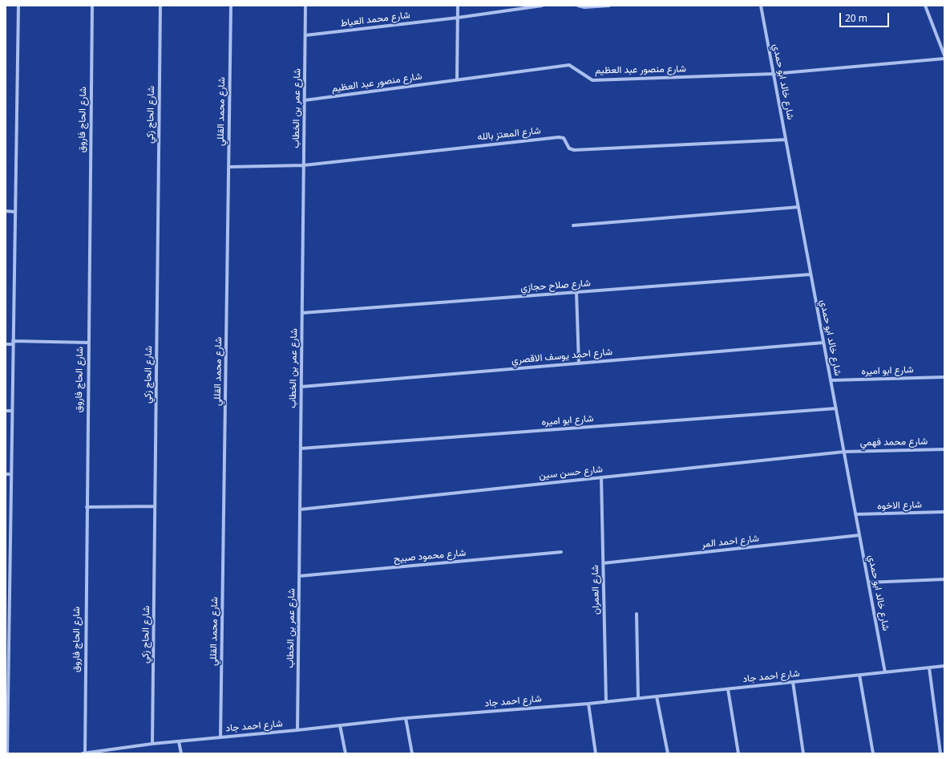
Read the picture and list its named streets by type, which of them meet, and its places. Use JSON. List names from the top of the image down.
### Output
{
  "streets": {
    "street": [
      "شارع محمد العياط",
      "شارع منصور عبد العظيم",
      "شارع خالد ابو حمدي",
      "شارع عمر بن الخطاب",
      "شارع محمد القللي",
      "شارع الحاج زكي",
      "شارع الحاج فاروق",
      "شارع المعتز بالله",
      "شارع صلاح حجازي",
      "شارع احمد يوسف الاقصري",
      "شارع ابو اميره",
      "شارع محمد فهمي",
      "شارع حسن سين",
      "شارع الاخوه",
      "شارع احمد المر",
      "شارع محمود صبيح",
      "شارع العمران",
      "شارع احمد جاد"
    ]
  },
  "crossings": [
    ["شارع محمد العياط", "شارع عمر بن الخطاب"],
    ["شارع منصور عبد العظيم", "شارع خالد ابو حمدي"],
    ["شارع منصور عبد العظيم", "شارع عمر بن الخطاب"],
    ["شارع خالد ابو حمدي", "شارع المعتز بالله"],
    ["شارع خالد ابو حمدي", "شارع صلاح حجازي"],
    ["شارع خالد ابو حمدي", "شارع احمد يوسف الاقصري"],
    ["شارع خالد ابو حمدي", "شارع ابو اميره"],
    ["شارع خالد ابو حمدي", "شارع محمد فهمي"],
    ["شارع خالد ابو حمدي", "شارع حسن سين"],
    ["شارع خالد ابو حمدي", "شارع الاخوه"],
    ["شارع خالد ابو حمدي", "شارع احمد المر"],
    ["شارع خالد ابو حمدي", "شارع احمد جاد"],
    ["شارع عمر بن الخطاب", "شارع المعتز بالله"],
    ["شارع عمر بن الخطاب", "شارع صلاح حجازي"],
    ["شارع عمر بن الخطاب", "شارع احمد يوسف الاقصري"],
    ["شارع عمر بن الخطاب", "شارع ابو اميره"],
    ["شارع عمر بن الخطاب", "شارع حسن سين"],
    ["شارع عمر بن الخطاب", "شارع محمود صبيح"],
    ["شارع عمر بن الخطاب", "شارع احمد جاد"],
    ["شارع محمد القللي", "شارع المعتز بالله"],
    ["شارع محمد القللي", "شارع احمد جاد"],
    ["شارع الحاج زكي", "شارع احمد جاد"],
    ["شارع الحاج فاروق", "شارع احمد جاد"],
    ["شارع محمد فهمي", "شارع حسن سين"],
    ["شارع حسن سين", "شارع العمران"],
    ["شارع احمد المر", "شارع العمران"],
    ["شارع العمران", "شارع احمد جاد"]
  ],
  "scale_bar": "20 m"
}
